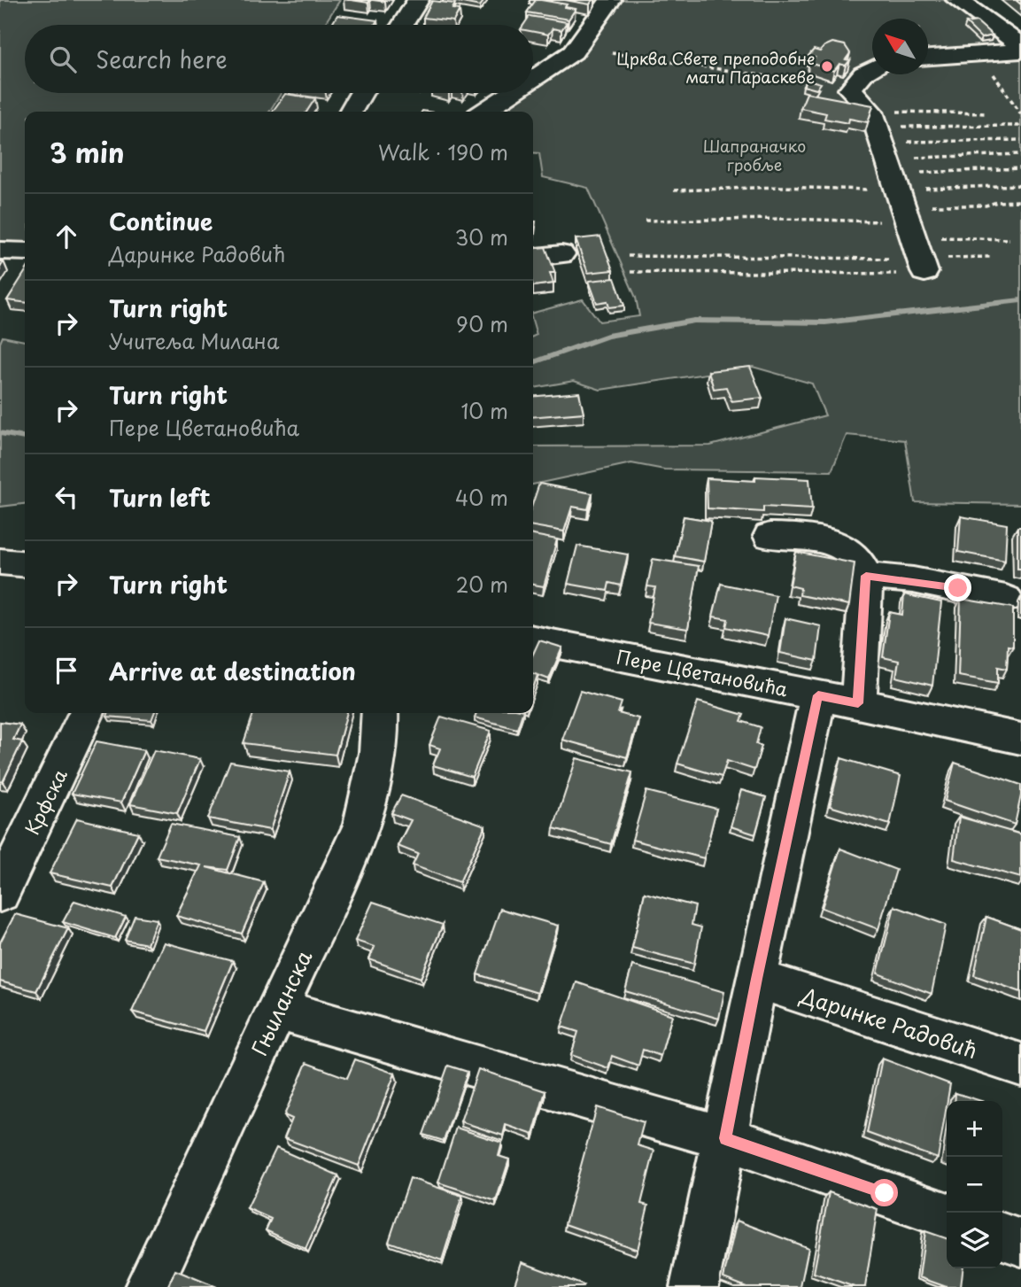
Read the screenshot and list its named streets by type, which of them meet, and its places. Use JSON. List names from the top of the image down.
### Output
{
  "streets": {
    "street": [
      "Пере Цветановића",
      "Крфска",
      "Гњиланска",
      "Даринке Радовић"
    ]
  },
  "parks": ["Шапраначко гробље"],
  "places": ["Црква Свете преподобне мати Параскеве"],
  "north": "top left",
  "page": {
    "search": "Search here",
    "heading": ["3 min", "Walk · 190 m"],
    "list": [
      ["Continue", "Даринке Радовић", "30 m"],
      ["Turn right", "Учитеља Милана", "90 m"],
      ["Turn right", "Пере Цветановића", "10 m"],
      ["Turn left", "40 m"],
      ["Turn right", "20 m"],
      "Arrive at destination"
    ],
    "map_buttons": ["+", "−"]
  }
}
